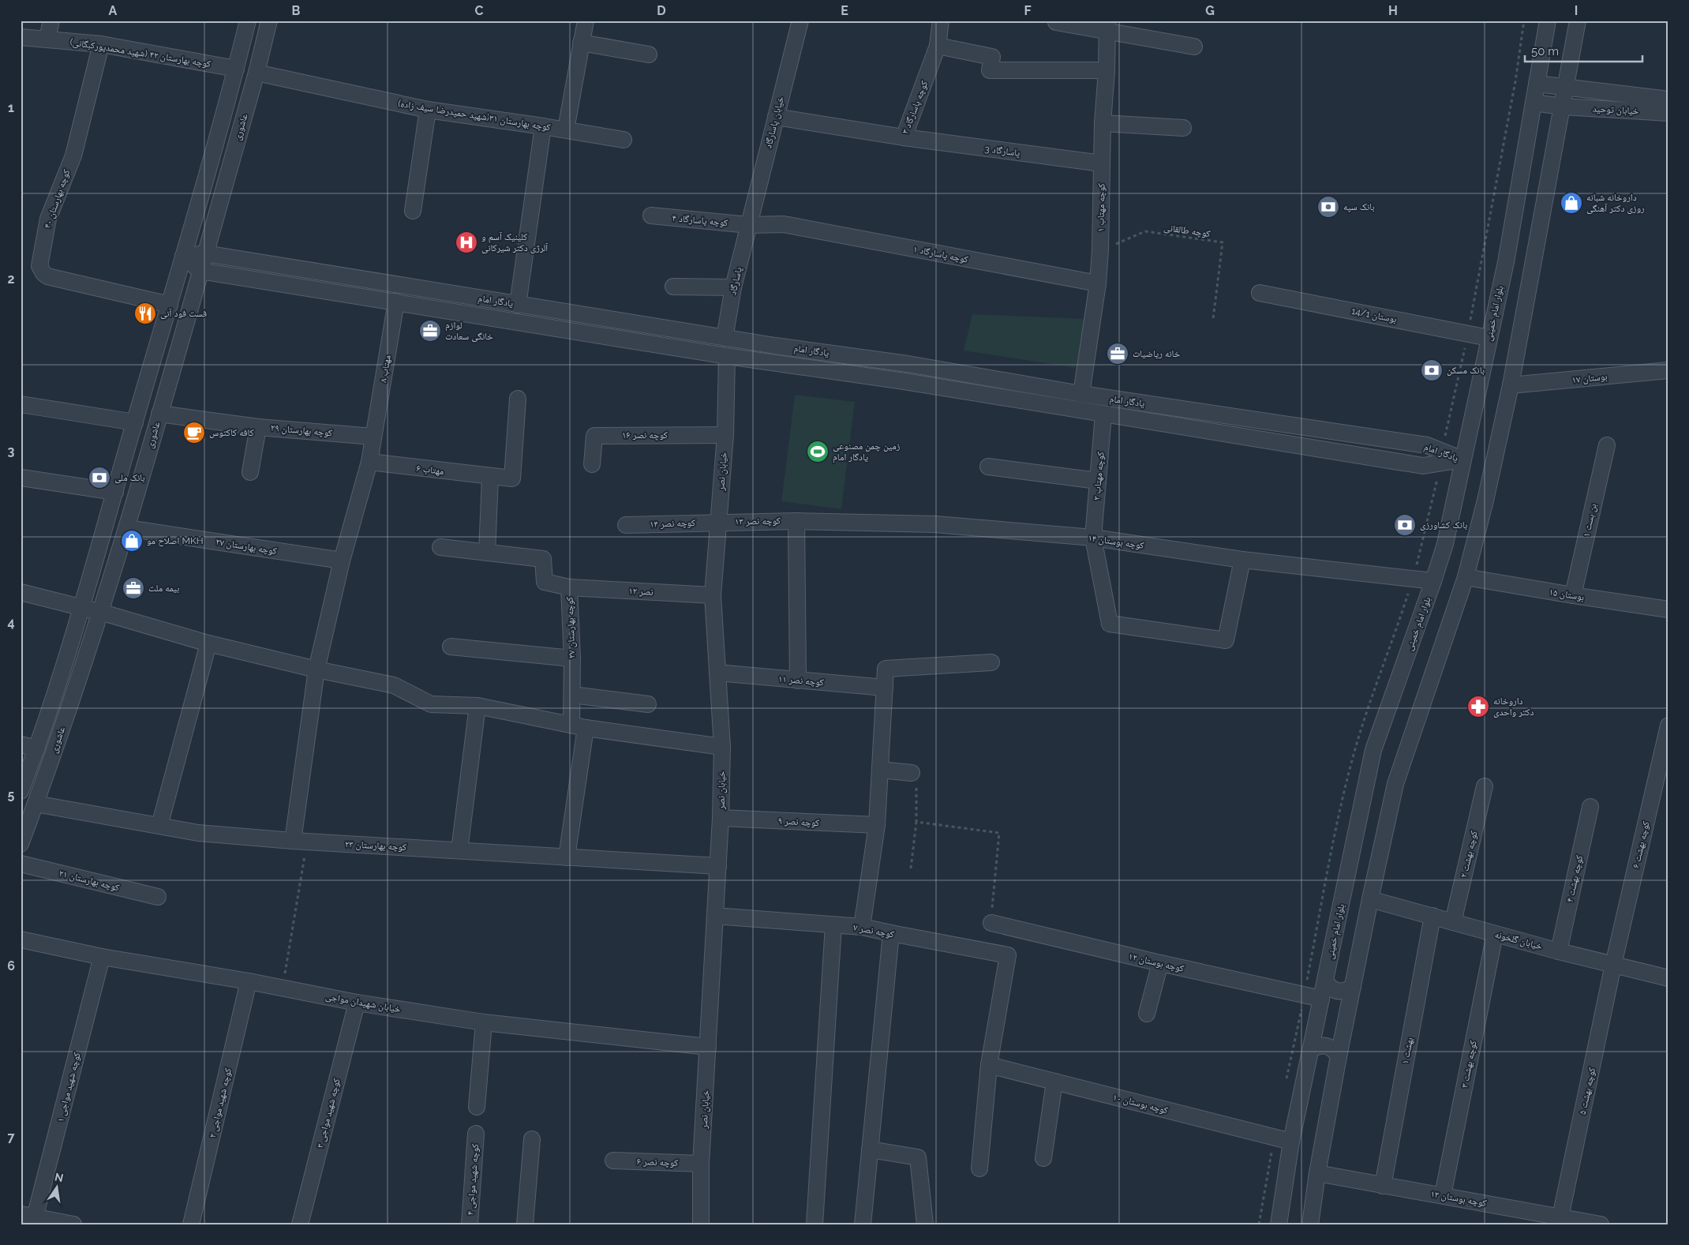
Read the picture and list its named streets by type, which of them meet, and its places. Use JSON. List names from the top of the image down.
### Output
{
  "streets": {
    "street": [
      "کوچه بهارستان ۴۲ (شهید محمدپورکبگانی)",
      "کوچه پاسارگاد ۳",
      "خیابان توحید",
      "کوچه بهارستان ۳۱(شهید حمیدرضا سیف زاده)",
      "خیابان پاسارگاد",
      "عاشوری",
      "پاسارگاد 3",
      "کوچه بهارستان ۴۰",
      "کوچه مهتاب ۱",
      "کوچه پاسارگاد ۴",
      "کوچه پاسارگاد ۱",
      "پاسارگاد",
      "یادگار امام",
      "بلوار امام خمینی",
      "بوستان 14/1",
      "مهتاب ۸",
      "بوستان ۱۷",
      "کوچه بهارستان ۲۹",
      "کوچه نصر ۱۶",
      "مهتاب ۶",
      "خیابان نصر",
      "کوچه مهتاب ۲",
      "بن بست ۱",
      "کوچه نصر ۱۳",
      "کوچه نصر ۱۴",
      "کوچه بوستان ۱۴",
      "کوچه بهارستان ۲۷",
      "نصر ۱۲",
      "بوستان ۱۵",
      "کوچه نصر ۱۱",
      "کوچه نصر ۹",
      "کوچه بهشت ۶",
      "کوچه بهارستان ۲۳",
      "کوچه بهشت ۲",
      "کوچه بهشت ۴",
      "کوچه بهارستان ۲۱",
      "کوچه نصر ۷",
      "خیابان گلخونه",
      "کوچه بوستان ۱۲",
      "خیابان شهیدان مواجی",
      "بهشت ۱",
      "کوچه بهشت ۳",
      "کوچه شهید مواجی ۱",
      "کوچه بهشت ۵",
      "کوچه شهید مواجی ۲",
      "کوچه بوستان ۱۰",
      "کوچه شهید مواجی ۳",
      "کوچه نصر ۶",
      "کوچه شهید مواجی ۴",
      "کوچه بوستان ۱۳"
    ],
    "path": ["کوچه طالقانی"]
  },
  "crossings": [
    ["کوچه بهارستان ۴۲ (شهید محمدپورکبگانی)", "عاشوری"],
    ["کوچه بهارستان ۴۲ (شهید محمدپورکبگانی)", "کوچه بهارستان ۴۰"],
    ["کوچه پاسارگاد ۳", "خیابان پاسارگاد"],
    ["کوچه پاسارگاد ۳", "پاسارگاد 3"],
    ["خیابان توحید", "بلوار امام خمینی"],
    ["کوچه بهارستان ۳۱(شهید حمیدرضا سیف زاده)", "عاشوری"],
    ["خیابان پاسارگاد", "کوچه پاسارگاد ۴"],
    ["خیابان پاسارگاد", "پاسارگاد"],
    ["عاشوری", "کوچه بهارستان ۴۰"],
    ["عاشوری", "یادگار امام"],
    ["عاشوری", "کوچه بهارستان ۲۹"],
    ["عاشوری", "کوچه بهارستان ۲۷"],
    ["عاشوری", "کوچه بهارستان ۲۳"],
    ["پاسارگاد 3", "کوچه مهتاب ۱"],
    ["کوچه مهتاب ۱", "کوچه طالقانی"],
    ["کوچه مهتاب ۱", "کوچه پاسارگاد ۱"],
    ["کوچه مهتاب ۱", "یادگار امام"],
    ["کوچه پاسارگاد ۴", "کوچه پاسارگاد ۱"],
    ["کوچه پاسارگاد ۴", "پاسارگاد"],
    ["پاسارگاد", "یادگار امام"],
    ["یادگار امام", "بلوار امام خمینی"],
    ["یادگار امام", "مهتاب ۸"],
    ["یادگار امام", "خیابان نصر"],
    ["یادگار امام", "کوچه مهتاب ۲"],
    ["بلوار امام خمینی", "بوستان 14/1"],
    ["بلوار امام خمینی", "کوچه بوستان ۱۴"],
    ["بلوار امام خمینی", "کوچه بوستان ۱۲"],
    ["بلوار امام خمینی", "کوچه بوستان ۱۰"],
    ["مهتاب ۸", "کوچه بهارستان ۲۹"],
    ["مهتاب ۸", "مهتاب ۶"],
    ["مهتاب ۸", "کوچه بهارستان ۲۷"],
    ["مهتاب ۸", "کوچه بهارستان ۲۳"],
    ["کوچه نصر ۱۶", "خیابان نصر"],
    ["خیابان نصر", "کوچه نصر ۱۳"],
    ["خیابان نصر", "کوچه نصر ۱۴"],
    ["خیابان نصر", "نصر ۱۲"],
    ["خیابان نصر", "کوچه نصر ۱۱"],
    ["خیابان نصر", "کوچه نصر ۹"],
    ["خیابان نصر", "کوچه بهارستان ۲۳"],
    ["خیابان نصر", "کوچه نصر ۷"],
    ["خیابان نصر", "خیابان شهیدان مواجی"],
    ["خیابان نصر", "کوچه نصر ۶"],
    ["کوچه مهتاب ۲", "کوچه بوستان ۱۴"],
    ["بن بست ۱", "بوستان ۱۵"],
    ["کوچه نصر ۱۳", "کوچه نصر ۱۴"],
    ["کوچه نصر ۱۳", "کوچه بوستان ۱۴"],
    ["کوچه بهارستان ۲۷", "نصر ۱۲"],
    ["کوچه بهارستان ۲۷", "کوچه بهارستان ۲۳"],
    ["کوچه بهشت ۶", "خیابان گلخونه"],
    ["کوچه بهشت ۶", "کوچه بهشت ۵"],
    ["کوچه بهشت ۲", "خیابان گلخونه"],
    ["کوچه بهشت ۴", "خیابان گلخونه"],
    ["کوچه نصر ۷", "کوچه بوستان ۱۰"],
    ["خیابان گلخونه", "بهشت ۱"],
    ["خیابان گلخونه", "کوچه بهشت ۳"],
    ["خیابان گلخونه", "کوچه بهشت ۵"],
    ["خیابان شهیدان مواجی", "کوچه شهید مواجی ۱"],
    ["خیابان شهیدان مواجی", "کوچه شهید مواجی ۲"],
    ["خیابان شهیدان مواجی", "کوچه شهید مواجی ۳"],
    ["بهشت ۱", "کوچه بوستان ۱۳"],
    ["کوچه بهشت ۳", "کوچه بوستان ۱۳"],
    ["کوچه بهشت ۵", "کوچه بوستان ۱۳"]
  ],
  "places": {
    "shop": ["داروخانه شبانه روزی دکتر آهنگی", "اصلاح مو MKH"],
    "bank": [
      "بانک سپه",
      "بانک مسکن",
      "بانک ملی",
      "بانک کشاورزی"
    ],
    "hospital": ["کلینیک آسم و آلرژی دکتر شیرکانی"],
    "restaurant": ["فست فود آنی"],
    "office": ["لوازم خانگی سعادت", "خانه ریاضیات", "بیمه ملت"],
    "cafe": ["کافه کاکتوس"],
    "sports": ["زمین چمن مصنوعی یادگار امام"],
    "pharmacy": ["داروخانه دکتر واحدی"]
  },
  "scale_bar": "50 m",
  "north": "top",
  "grid": {
    "columns": [
      "A",
      "B",
      "C",
      "D",
      "E",
      "F",
      "G",
      "H",
      "I"
    ],
    "rows": [
      "1",
      "2",
      "3",
      "4",
      "5",
      "6",
      "7"
    ]
  }
}
